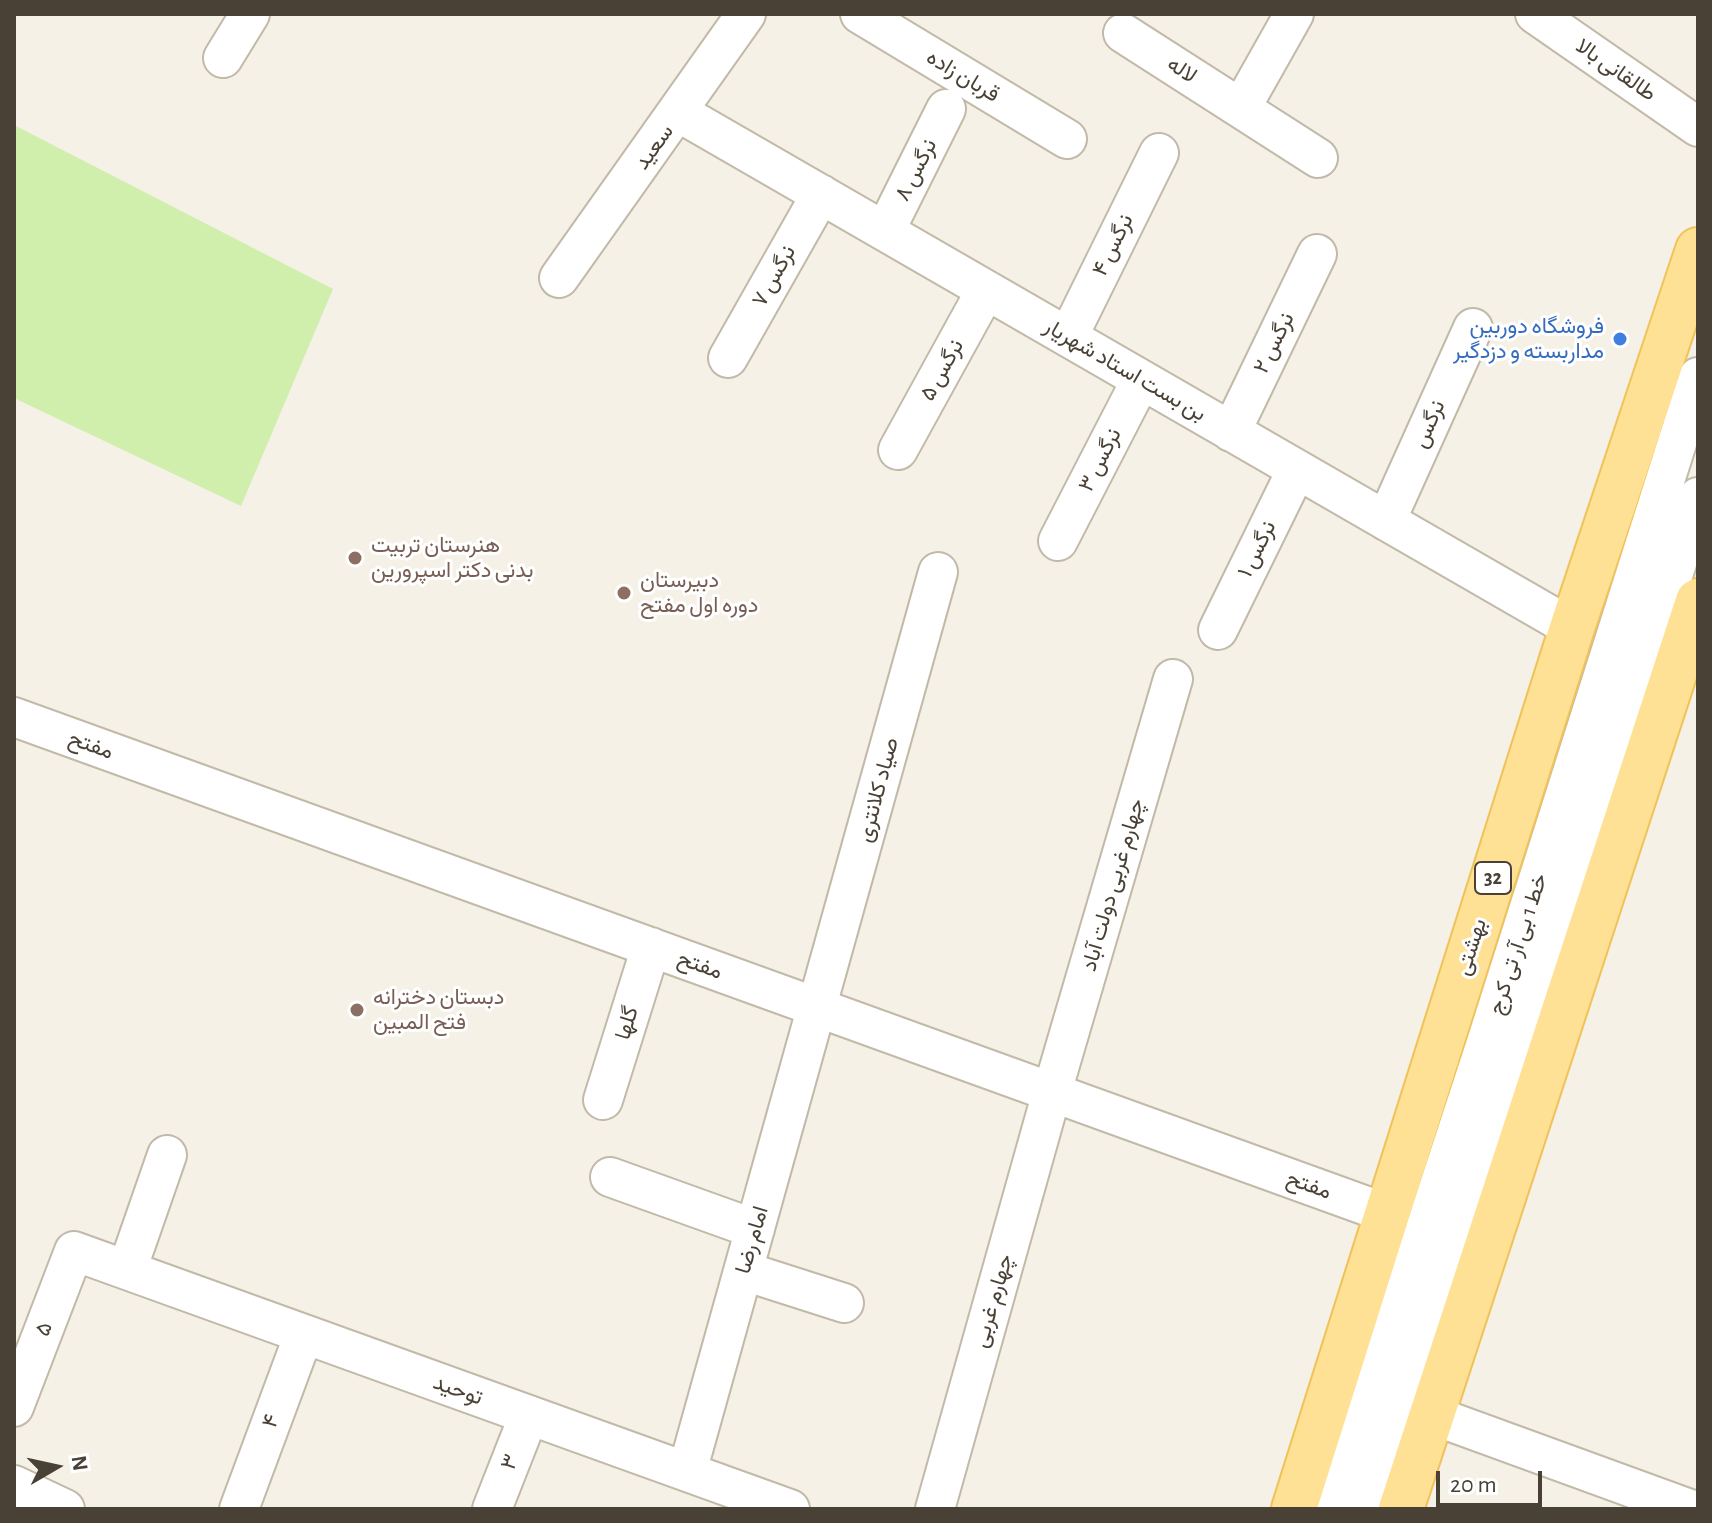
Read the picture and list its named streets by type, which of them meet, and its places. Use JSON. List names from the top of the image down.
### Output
{
  "streets": {
    "main road": ["32", "بهشتی"],
    "street": [
      "لاله",
      "طالقانی بالا",
      "قربان زاده",
      "سعید",
      "نرگس ۸",
      "نرگس ۴",
      "نرگس ۷",
      "نرگس ۲",
      "نرگس ۵",
      "بن بست استاد شهریار",
      "نرگس",
      "نرگس ۳",
      "نرگس ۱",
      "مفتح",
      "صیاد کلانتری",
      "چهارم غربی دولت آباد",
      "خط 1 بی آر تی کرج",
      "گلها",
      "امام رضا",
      "چهارم غربی",
      "۵",
      "توحید",
      "۴",
      "۳"
    ]
  },
  "crossings": [
    ["سعید", "بن بست استاد شهریار"],
    ["نرگس ۸", "بن بست استاد شهریار"],
    ["نرگس ۴", "بن بست استاد شهریار"],
    ["نرگس ۷", "بن بست استاد شهریار"],
    ["نرگس ۲", "بن بست استاد شهریار"],
    ["نرگس ۵", "بن بست استاد شهریار"],
    ["بن بست استاد شهریار", "نرگس"],
    ["بن بست استاد شهریار", "نرگس ۳"],
    ["بن بست استاد شهریار", "نرگس ۱"],
    ["بن بست استاد شهریار", "بهشتی"],
    ["مفتح", "صیاد کلانتری"],
    ["مفتح", "چهارم غربی دولت آباد"],
    ["مفتح", "بهشتی"],
    ["مفتح", "گلها"],
    ["مفتح", "امام رضا"],
    ["مفتح", "چهارم غربی"],
    ["صیاد کلانتری", "امام رضا"],
    ["چهارم غربی دولت آباد", "چهارم غربی"],
    ["امام رضا", "توحید"],
    ["۵", "توحید"],
    ["توحید", "۴"],
    ["توحید", "۳"]
  ],
  "places": [
    "فروشگاه دوربین مداربسته و دزدگیر",
    "هنرستان تربیت بدنی دکتر اسپرورین",
    "دبیرستان دوره اول مفتح",
    "دبستان دخترانه فتح المبین"
  ],
  "scale_bar": "20 m",
  "north": "right"
}
